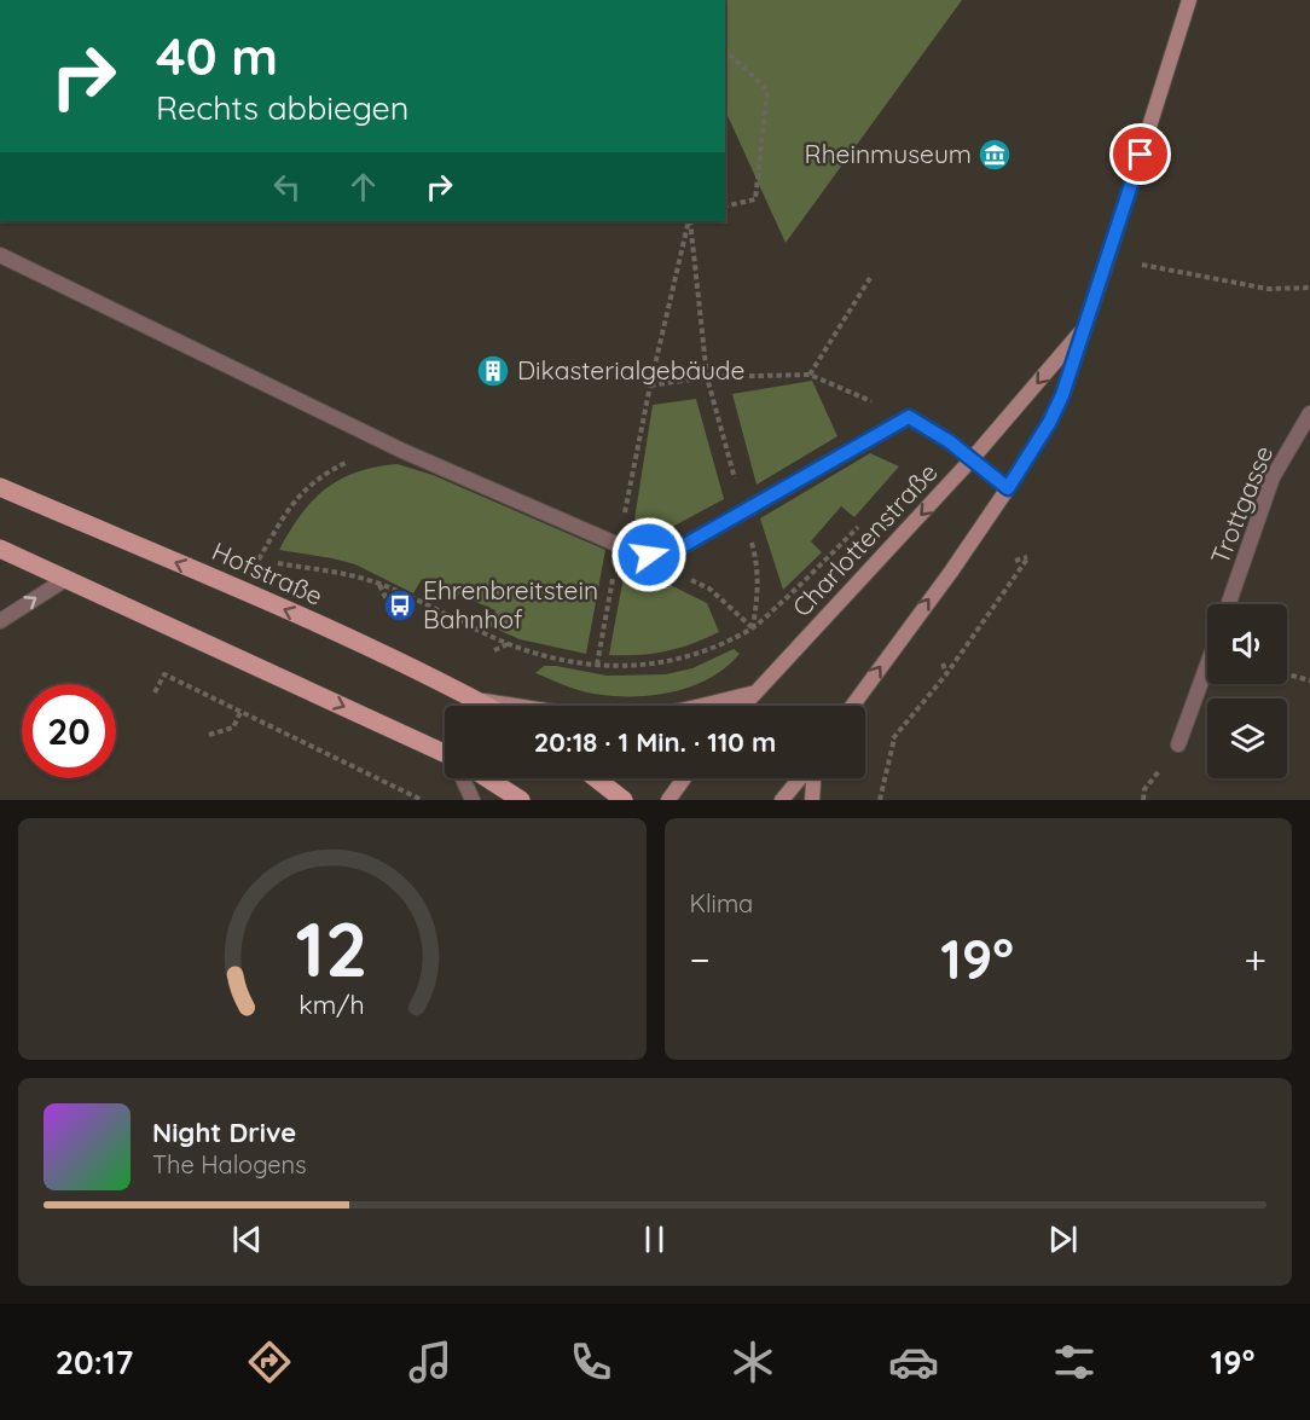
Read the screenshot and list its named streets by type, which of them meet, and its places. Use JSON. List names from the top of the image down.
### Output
{
  "streets": {
    "main road": ["Charlottenstraße", "Hofstraße"],
    "street": ["Trottgasse"]
  },
  "places": {
    "museum": ["Rheinmuseum"],
    "building": ["Dikasterialgebäude"],
    "bus stop": ["Ehrenbreitstein Bahnhof"]
  },
  "page": {
    "turn": ["40 m", "Rechts abbiegen"],
    "limit": "20",
    "trip": "20:18 · 1 Min. · 110 m",
    "tile": "Klima",
    "heat": ["−", "19°", "+"],
    "song": ["Night Drive", "The Halogens"],
    "tabs": ["20:17", "19°"],
    "gauge": ["12", "km/h"]
  }
}
